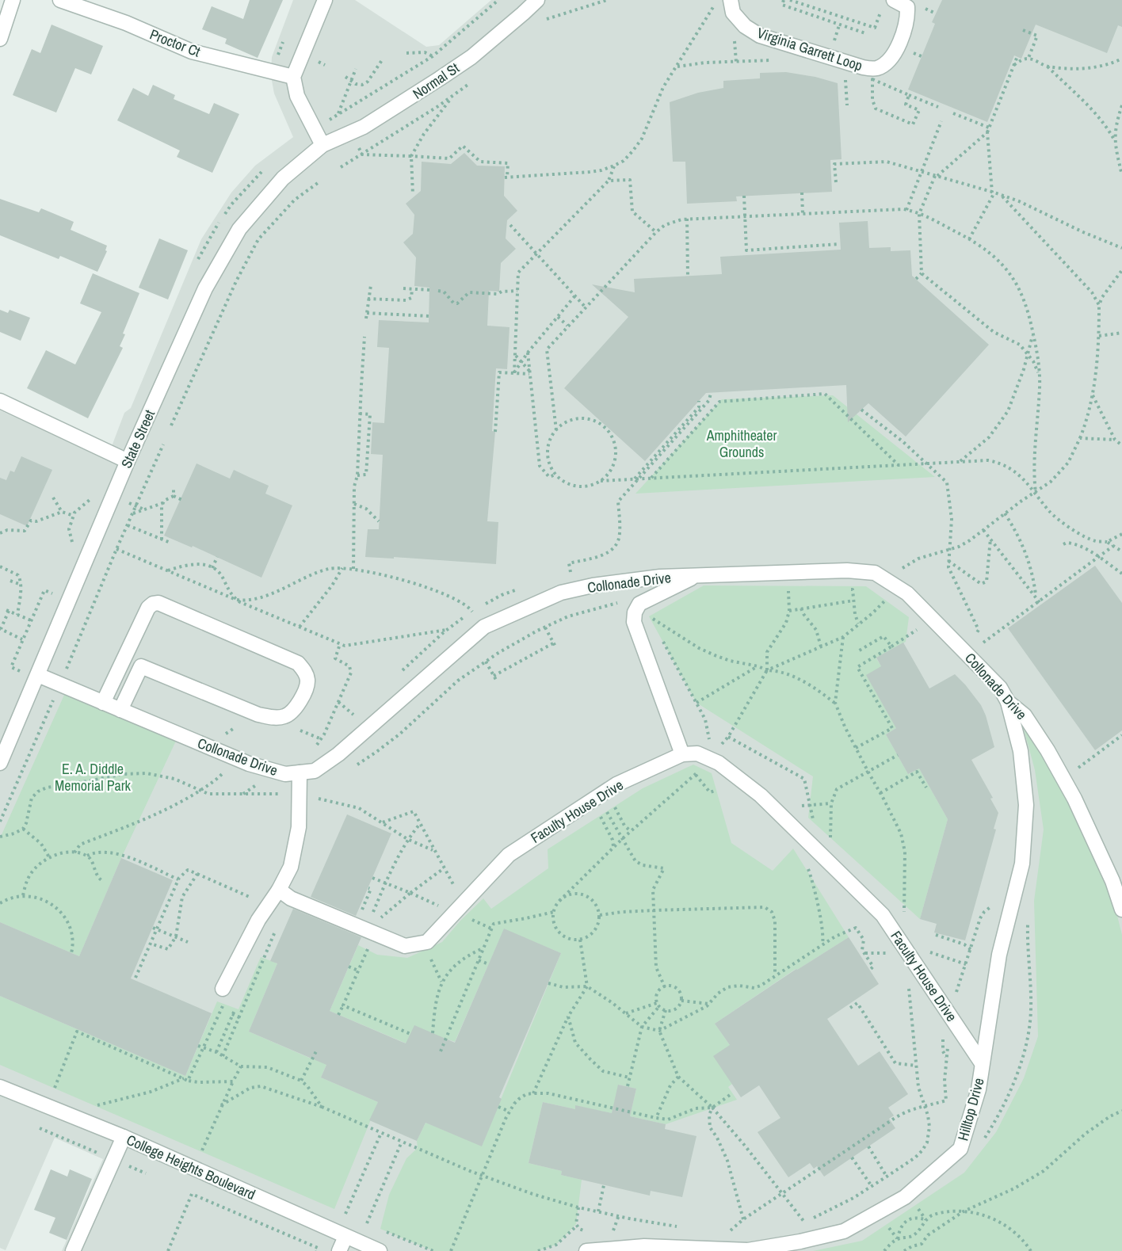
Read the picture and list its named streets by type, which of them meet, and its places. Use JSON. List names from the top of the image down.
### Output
{
  "streets": {
    "street": [
      "Proctor Ct",
      "Virginia Garrett Loop",
      "Normal St",
      "State Street",
      "Collonade Drive",
      "Faculty House Drive",
      "Hilltop Drive",
      "College Heights Boulevard"
    ]
  },
  "crossings": [
    ["Normal St", "State Street"],
    ["State Street", "Collonade Drive"],
    ["Collonade Drive", "Hilltop Drive"],
    ["Faculty House Drive", "Hilltop Drive"]
  ],
  "parks": ["Amphitheater Grounds", "E. A. Diddle Memorial Park"]
}
